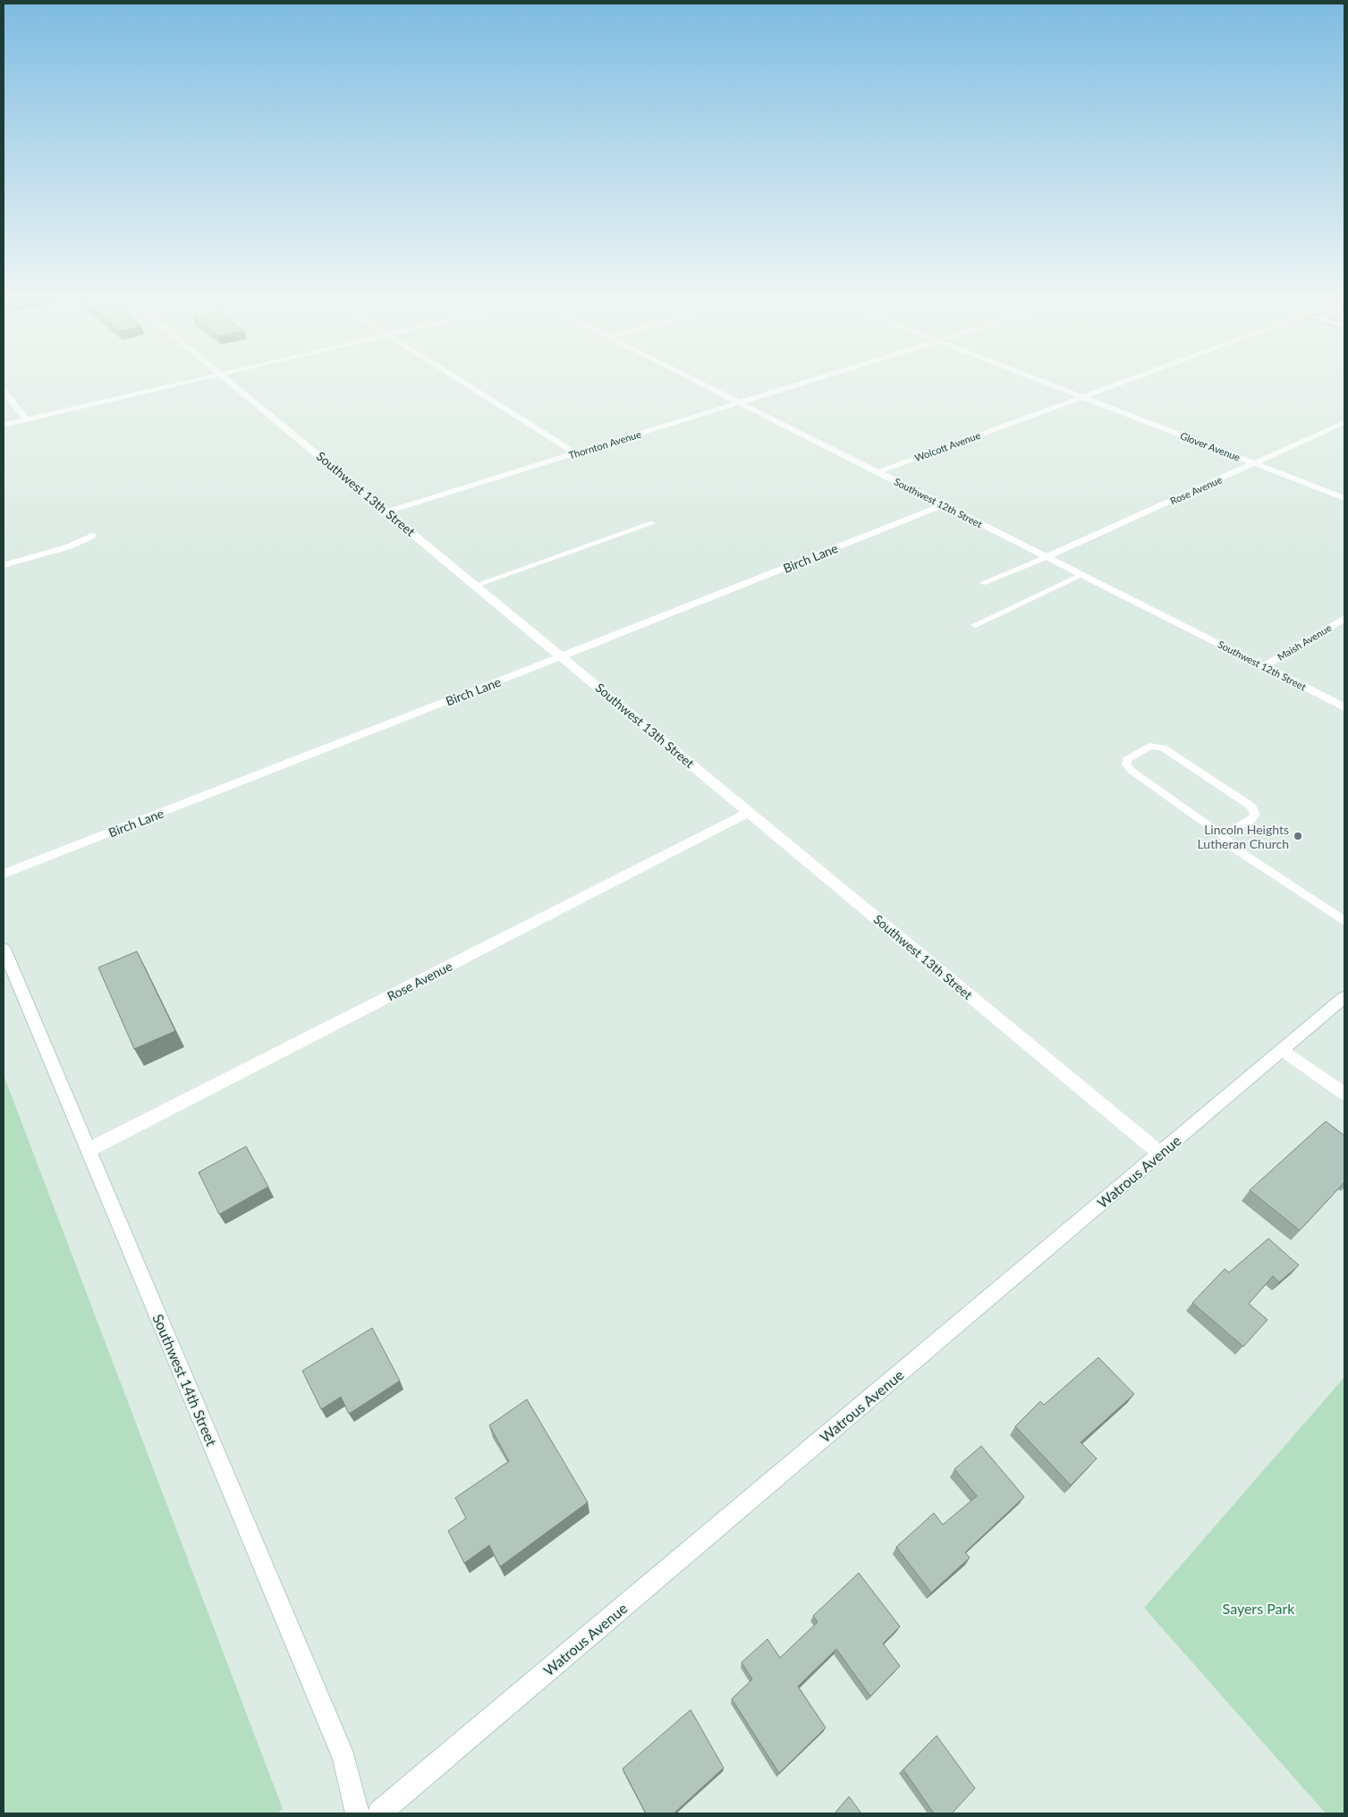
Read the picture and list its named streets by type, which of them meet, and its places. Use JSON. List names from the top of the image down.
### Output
{
  "streets": {
    "street": [
      "Thornton Avenue",
      "Wolcott Avenue",
      "Glover Avenue",
      "Rose Avenue",
      "Southwest 13th Street",
      "Southwest 12th Street",
      "Birch Lane",
      "Maish Avenue",
      "Watrous Avenue",
      "Southwest 14th Street"
    ]
  },
  "crossings": [
    ["Thornton Avenue", "Southwest 13th Street"],
    ["Thornton Avenue", "Southwest 12th Street"],
    ["Wolcott Avenue", "Glover Avenue"],
    ["Wolcott Avenue", "Southwest 12th Street"],
    ["Glover Avenue", "Rose Avenue"],
    ["Rose Avenue", "Southwest 13th Street"],
    ["Rose Avenue", "Southwest 12th Street"],
    ["Rose Avenue", "Southwest 14th Street"],
    ["Southwest 13th Street", "Birch Lane"],
    ["Southwest 13th Street", "Watrous Avenue"],
    ["Southwest 12th Street", "Birch Lane"],
    ["Southwest 12th Street", "Maish Avenue"]
  ],
  "parks": ["Sayers Park"],
  "places": ["Lincoln Heights Lutheran Church"]
}
